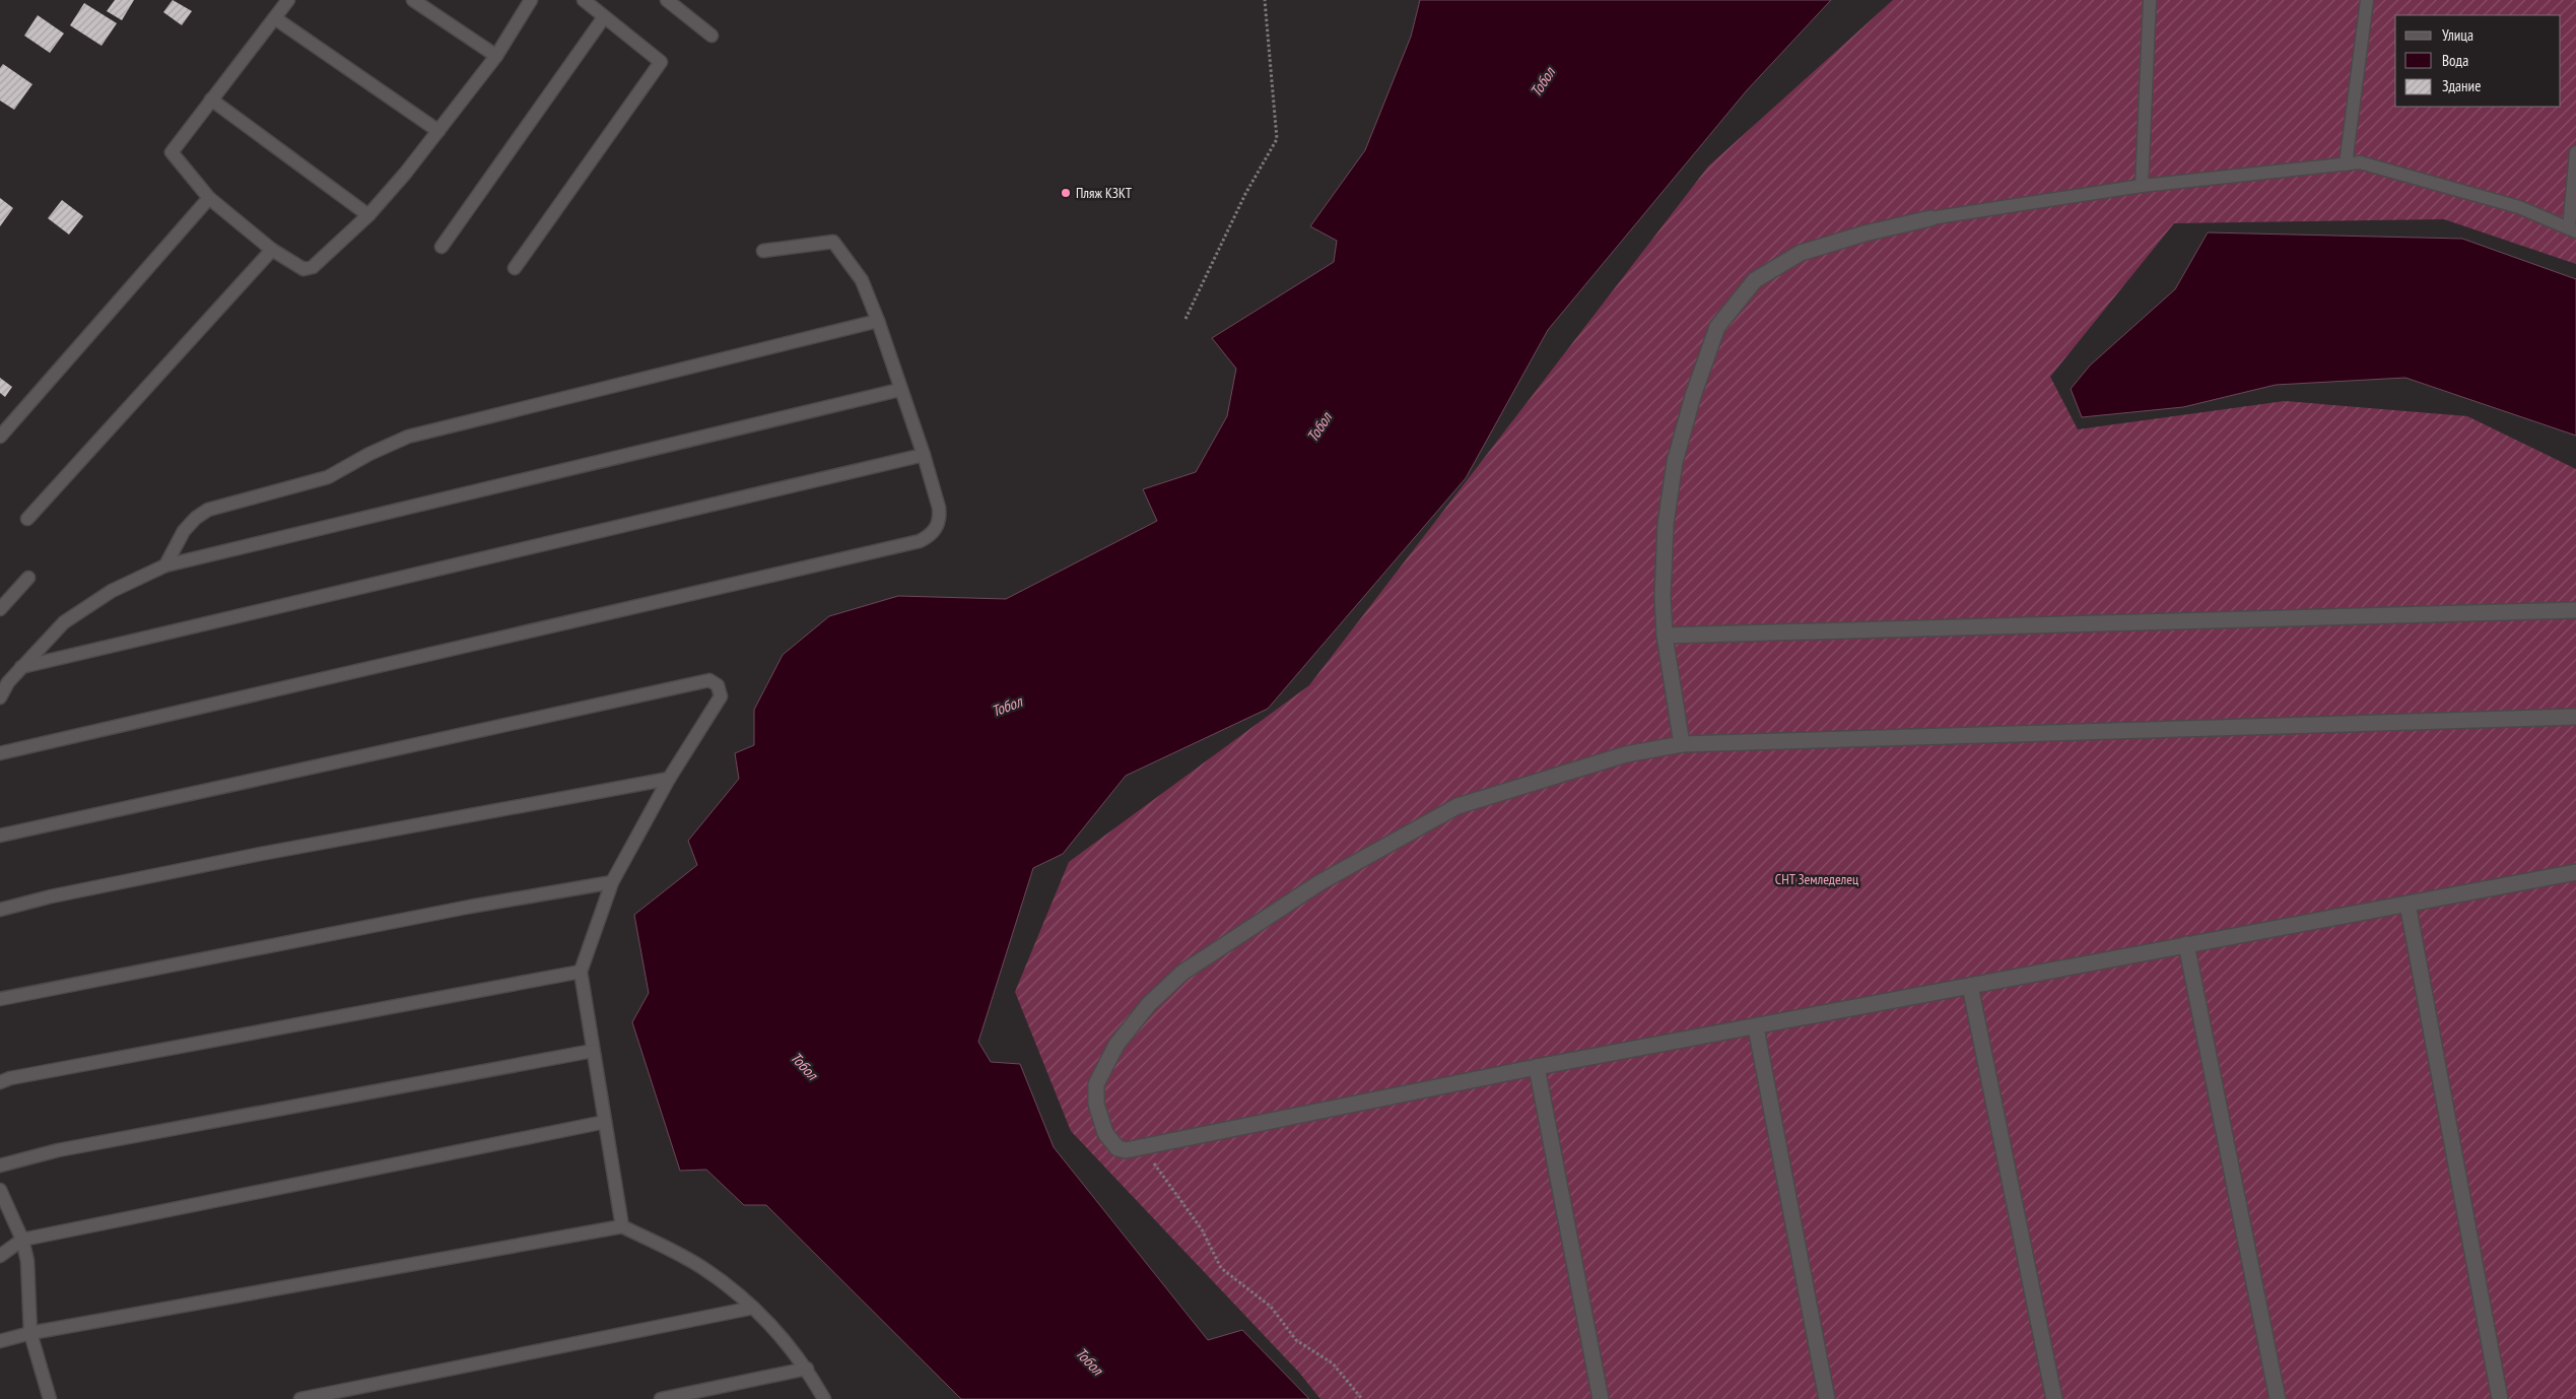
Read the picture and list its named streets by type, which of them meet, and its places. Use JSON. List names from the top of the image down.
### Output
{
  "water": ["Тобол"],
  "parks": ["СНТ Земледелец"],
  "places": ["Пляж КЗКТ"],
  "legend": ["Улица", "Вода", "Здание"]
}
